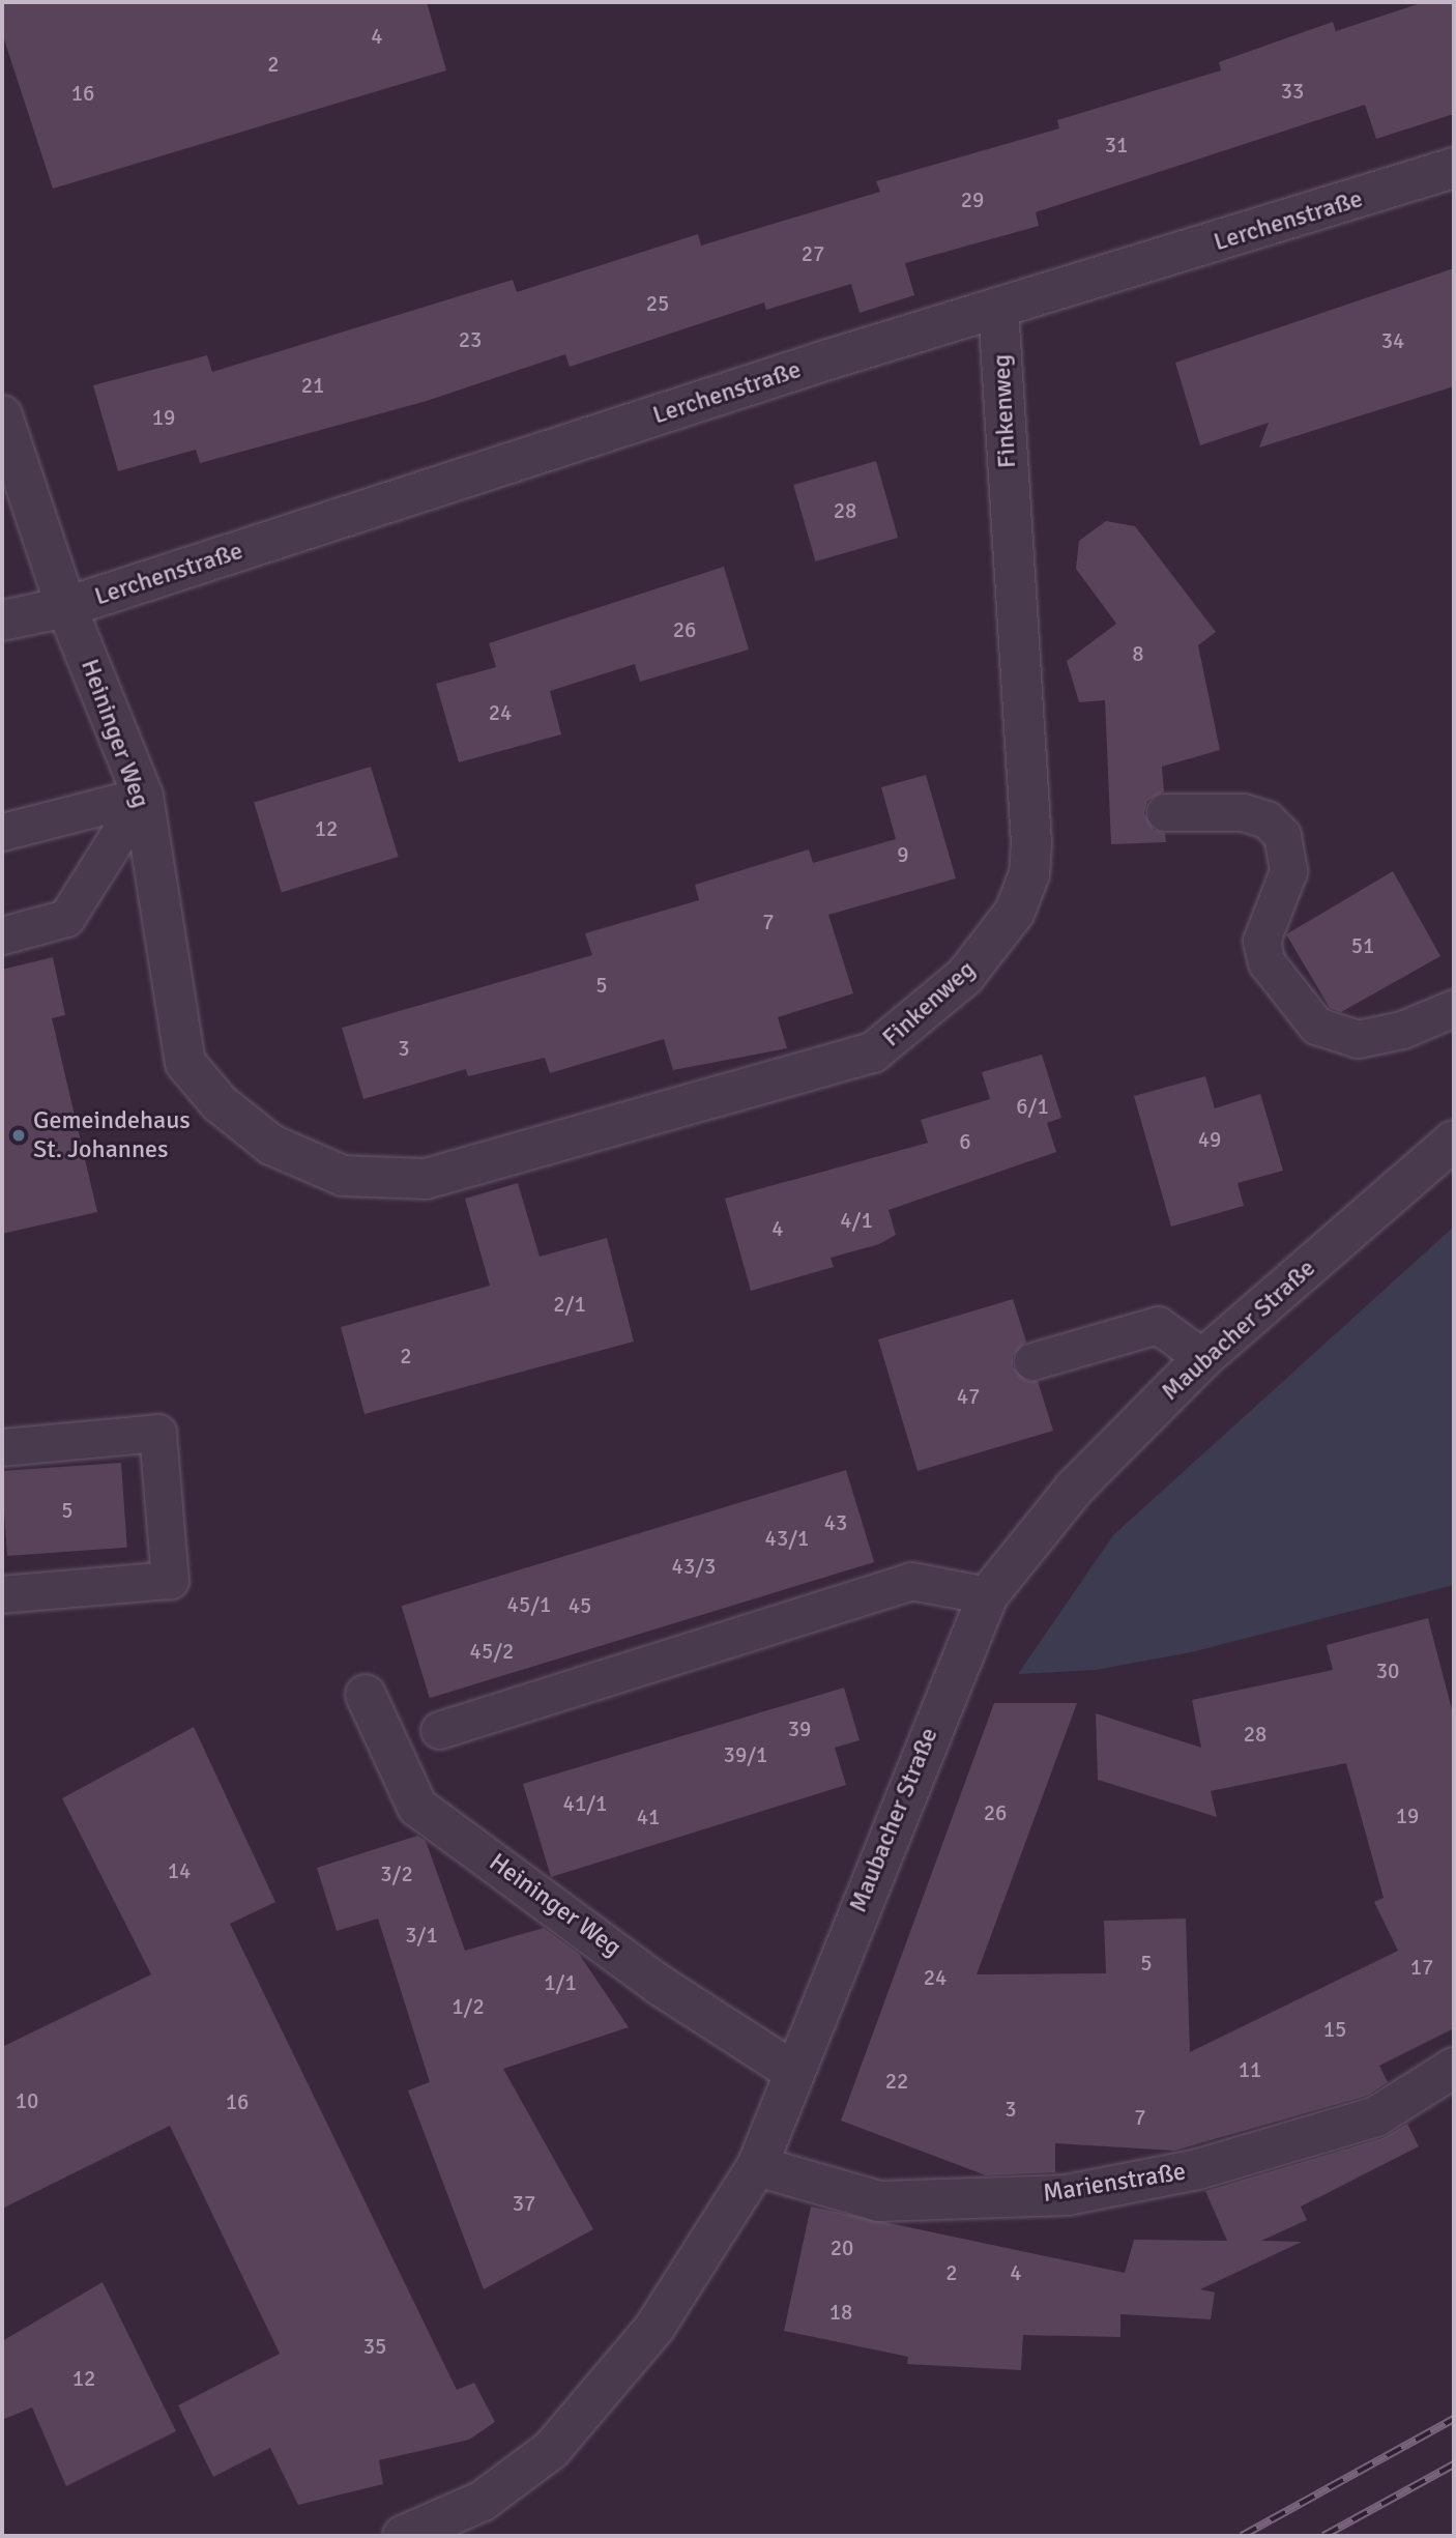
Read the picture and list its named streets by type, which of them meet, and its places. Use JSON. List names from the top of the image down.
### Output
{
  "streets": {
    "street": [
      "Lerchenstraße",
      "Finkenweg",
      "Heininger Weg",
      "Maubacher Straße",
      "Marienstraße"
    ]
  },
  "crossings": [
    ["Lerchenstraße", "Finkenweg"],
    ["Lerchenstraße", "Heininger Weg"],
    ["Finkenweg", "Heininger Weg"],
    ["Heininger Weg", "Maubacher Straße"],
    ["Maubacher Straße", "Marienstraße"]
  ],
  "places": ["Gemeindehaus St. Johannes"],
  "house_numbers": [
    "4",
    "2",
    "33",
    "16",
    "31",
    "29",
    "27",
    "25",
    "23",
    "34",
    "21",
    "19",
    "28",
    "26",
    "8",
    "24",
    "12",
    "9",
    "7",
    "51",
    "5",
    "3",
    "6/1",
    "49",
    "6",
    "4/1",
    "4",
    "2/1",
    "2",
    "47",
    "5",
    "43",
    "43/1",
    "43/3",
    "45/1",
    "45",
    "45/2",
    "30",
    "39",
    "28",
    "39/1",
    "41/1",
    "26",
    "19",
    "41",
    "14",
    "3/2",
    "3/1",
    "5",
    "17",
    "24",
    "1/1",
    "1/2",
    "15",
    "11",
    "22",
    "10",
    "16",
    "3",
    "7",
    "37",
    "20",
    "2",
    "4",
    "18",
    "35",
    "12"
  ]
}
